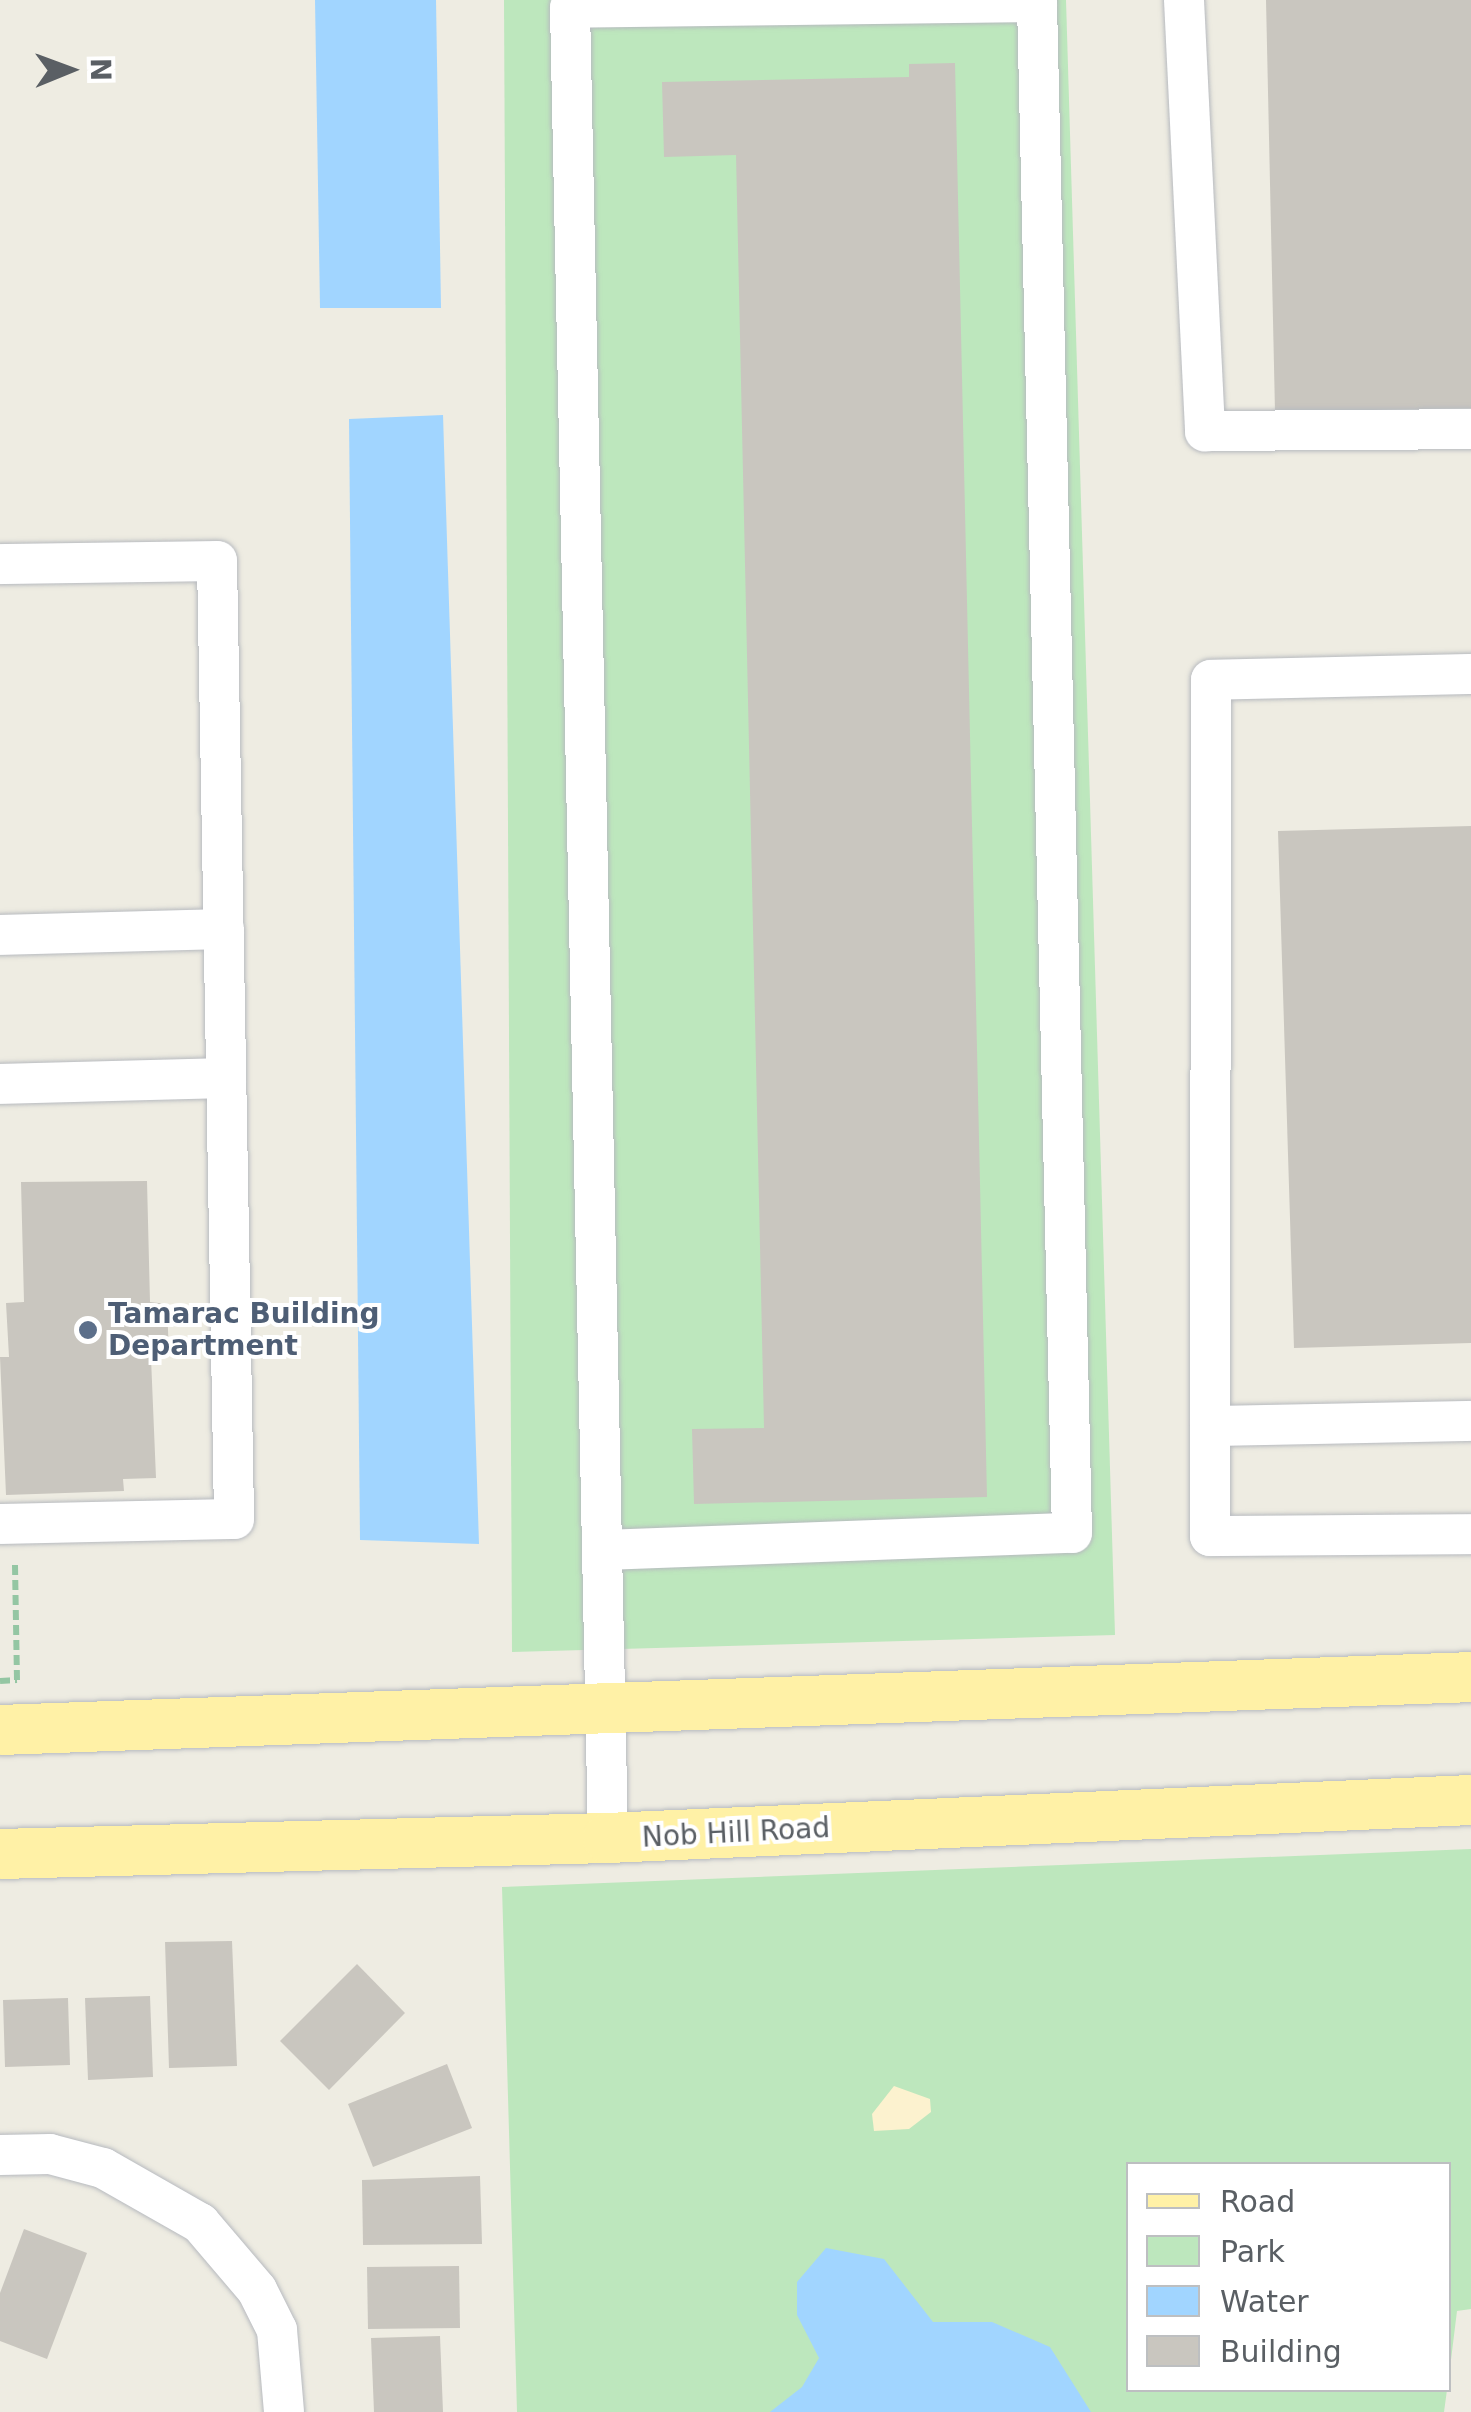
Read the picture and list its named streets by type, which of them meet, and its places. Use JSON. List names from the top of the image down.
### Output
{
  "streets": {
    "main road": ["Nob Hill Road"]
  },
  "places": ["Tamarac Building Department"],
  "legend": [
    "Road",
    "Park",
    "Water",
    "Building"
  ],
  "north": "right"
}
